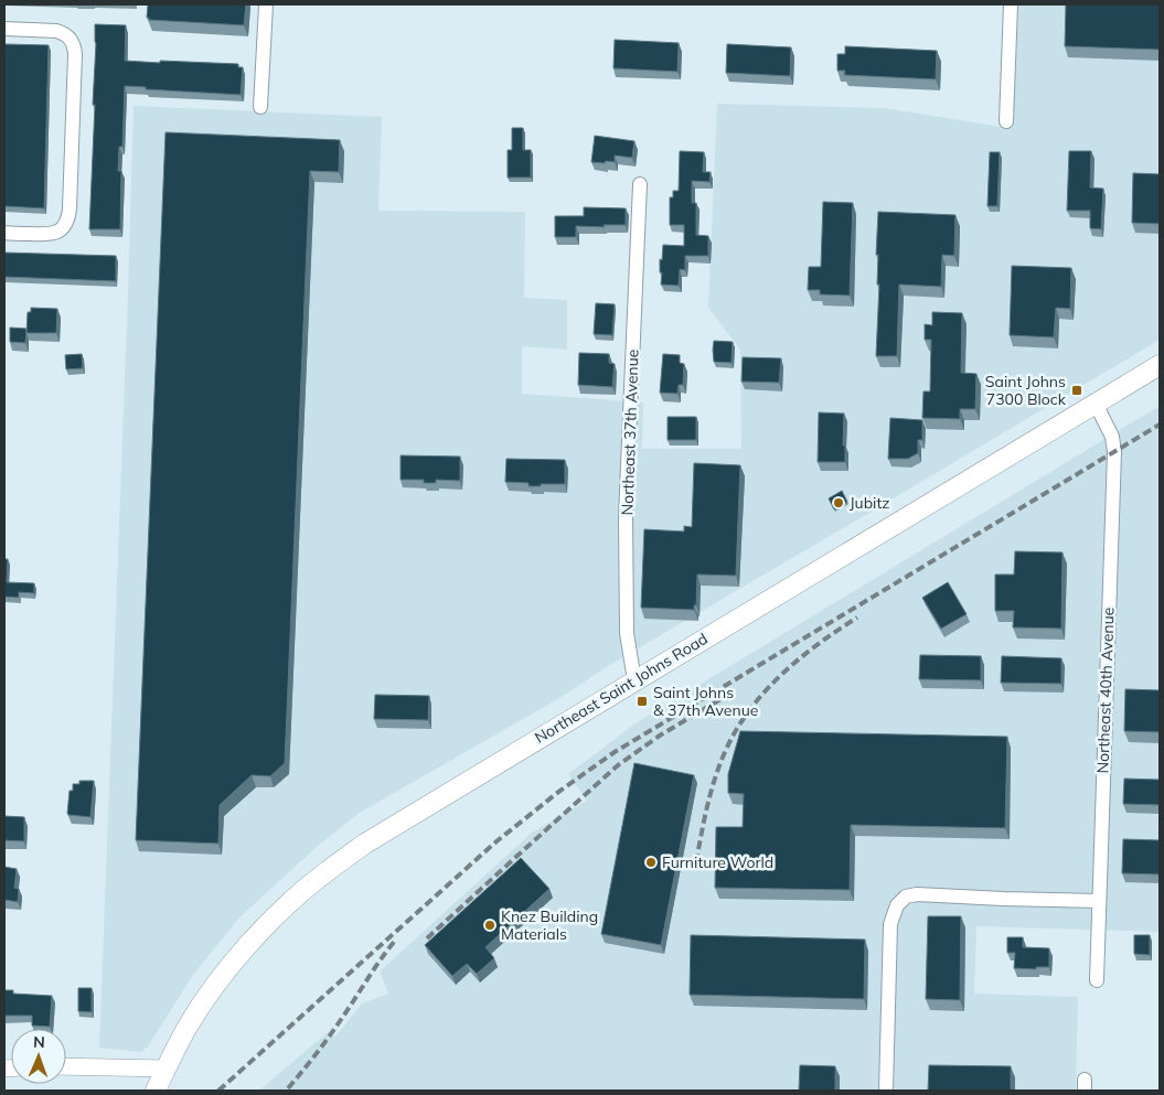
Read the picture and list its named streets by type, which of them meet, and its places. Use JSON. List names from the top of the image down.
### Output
{
  "streets": {
    "main road": ["Northeast Saint Johns Road"],
    "street": ["Northeast 37th Avenue", "Northeast 40th Avenue"]
  },
  "crossings": [
    ["Northeast 37th Avenue", "Northeast Saint Johns Road"],
    ["Northeast Saint Johns Road", "Northeast 40th Avenue"]
  ],
  "places": {
    "transit": ["Saint Johns 7300 Block", "Saint Johns & 37th Avenue"],
    "other": ["Jubitz", "Furniture World", "Knez Building Materials"]
  },
  "north": "top"
}
